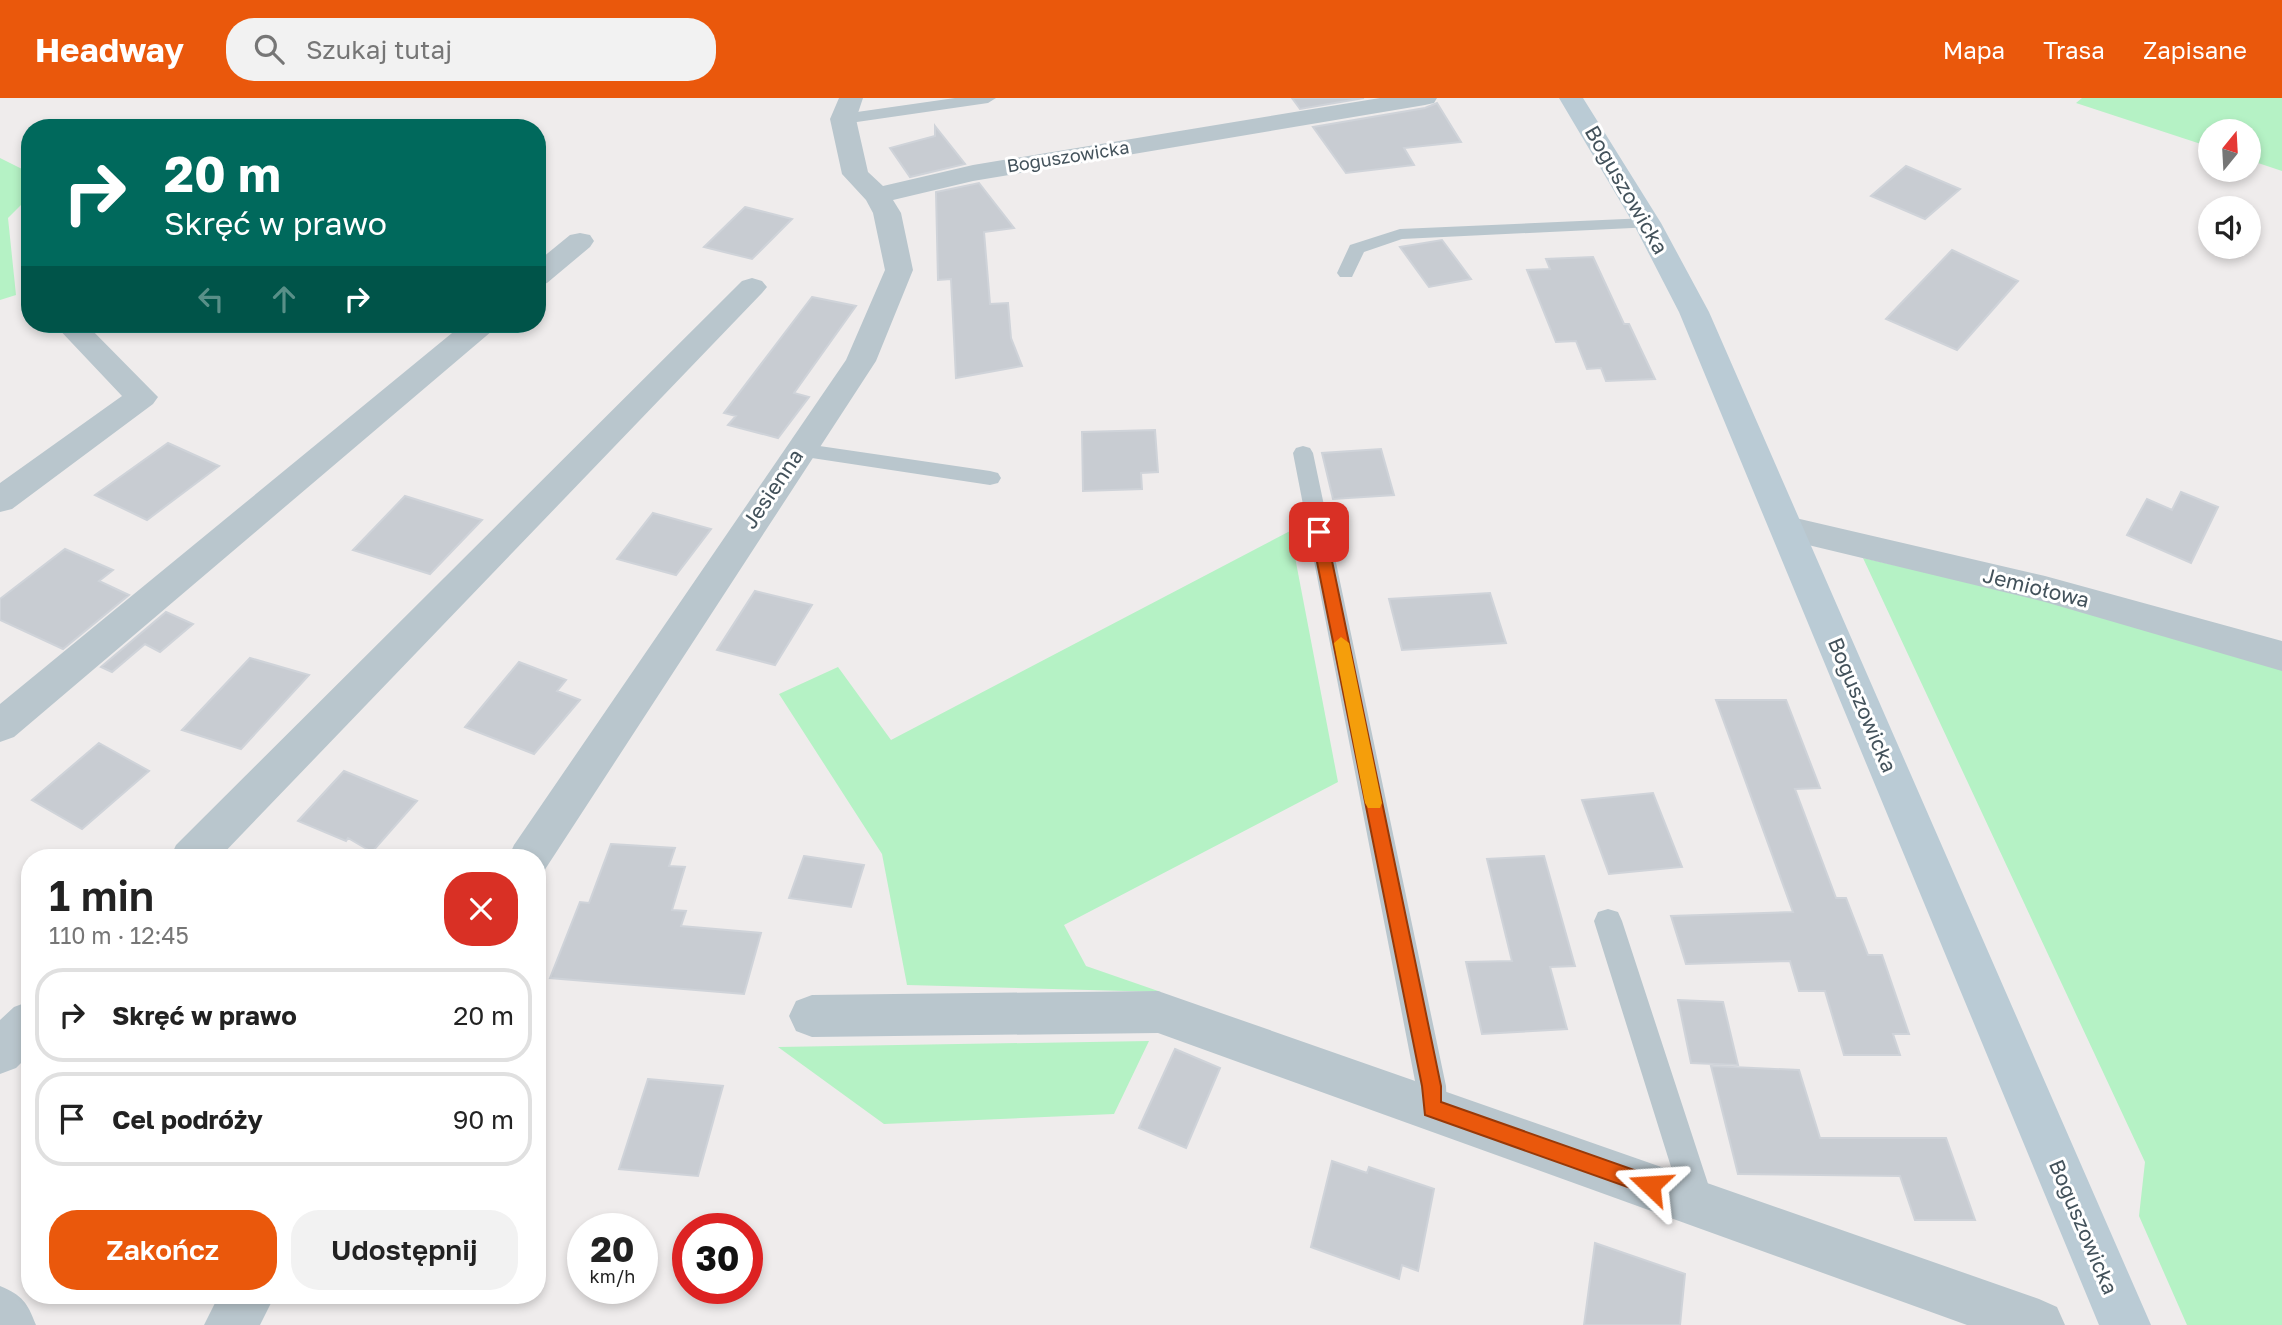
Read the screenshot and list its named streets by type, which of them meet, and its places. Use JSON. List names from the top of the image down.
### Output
{
  "streets": {
    "street": ["Boguszowicka", "Jesienna", "Jemiołowa"]
  },
  "crossings": [
    ["Boguszowicka", "Jesienna"],
    ["Boguszowicka", "Jemiołowa"]
  ],
  "north": "top",
  "page": {
    "header": "Headway",
    "search": "Szukaj tutaj",
    "nav": ["Mapa", "Trasa", "Zapisane"],
    "turn": ["20 m", "Skręć w prawo"],
    "heading": ["1 min", "110 m · 12:45"],
    "list": [
      {
        "name": "Skręć w prawo",
        "value": "20 m"
      },
      {
        "name": "Cel podróży",
        "value": "90 m"
      }
    ],
    "buttons": ["Zakończ", "Udostępnij"],
    "speed": "20 km/h",
    "limit": "30"
  }
}
